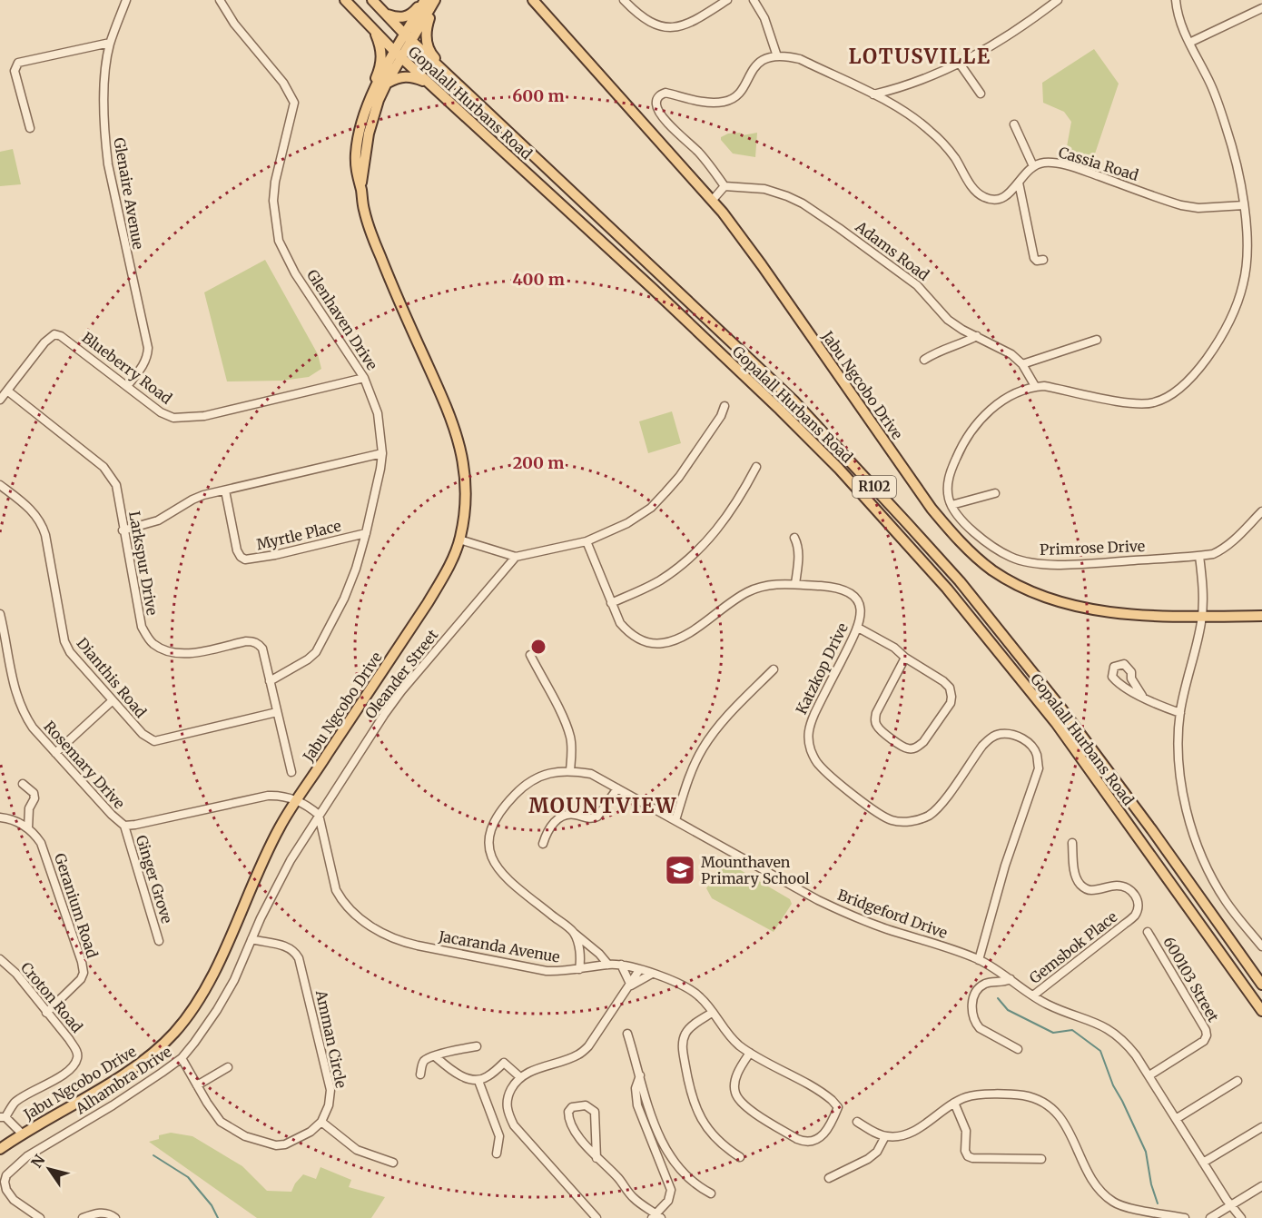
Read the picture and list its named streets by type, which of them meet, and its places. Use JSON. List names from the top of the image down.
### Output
{
  "streets": {
    "main road": ["Gopalall Hurbans Road", "Jabu Ngcobo Drive", "R102"],
    "street": [
      "Cassia Road",
      "Glenaire Avenue",
      "Adams Road",
      "Glenhaven Drive",
      "Blueberry Road",
      "Myrtle Place",
      "Primrose Drive",
      "Larkspur Drive",
      "Katzkop Drive",
      "Oleander Street",
      "Dianthis Road",
      "Rosemary Drive",
      "Ginger Grove",
      "Geranium Road",
      "Bridgeford Drive",
      "Jacaranda Avenue",
      "Gemsbok Place",
      "600103 Street",
      "Croton Road",
      "Amman Circle",
      "Alhambra Drive"
    ]
  },
  "crossings": [
    ["Gopalall Hurbans Road", "Jabu Ngcobo Drive"],
    ["Glenaire Avenue", "Blueberry Road"],
    ["Glenhaven Drive", "Blueberry Road"],
    ["Glenhaven Drive", "Myrtle Place"],
    ["Glenhaven Drive", "Larkspur Drive"],
    ["Blueberry Road", "Larkspur Drive"],
    ["Jabu Ngcobo Drive", "Rosemary Drive"],
    ["Larkspur Drive", "Dianthis Road"],
    ["Katzkop Drive", "Bridgeford Drive"],
    ["Oleander Street", "Jacaranda Avenue"],
    ["Oleander Street", "Alhambra Drive"],
    ["Rosemary Drive", "Ginger Grove"],
    ["Geranium Road", "Croton Road"],
    ["Bridgeford Drive", "Jacaranda Avenue"],
    ["Bridgeford Drive", "Gemsbok Place"],
    ["Bridgeford Drive", "600103 Street"],
    ["Jacaranda Avenue", "Alhambra Drive"],
    ["Amman Circle", "Alhambra Drive"]
  ],
  "districts": ["LOTUSVILLE", "MOUNTVIEW"],
  "places": {
    "school or university": ["Mounthaven Primary School"]
  },
  "north": "top left",
  "rings": ["600 m", "400 m", "200 m"]
}
